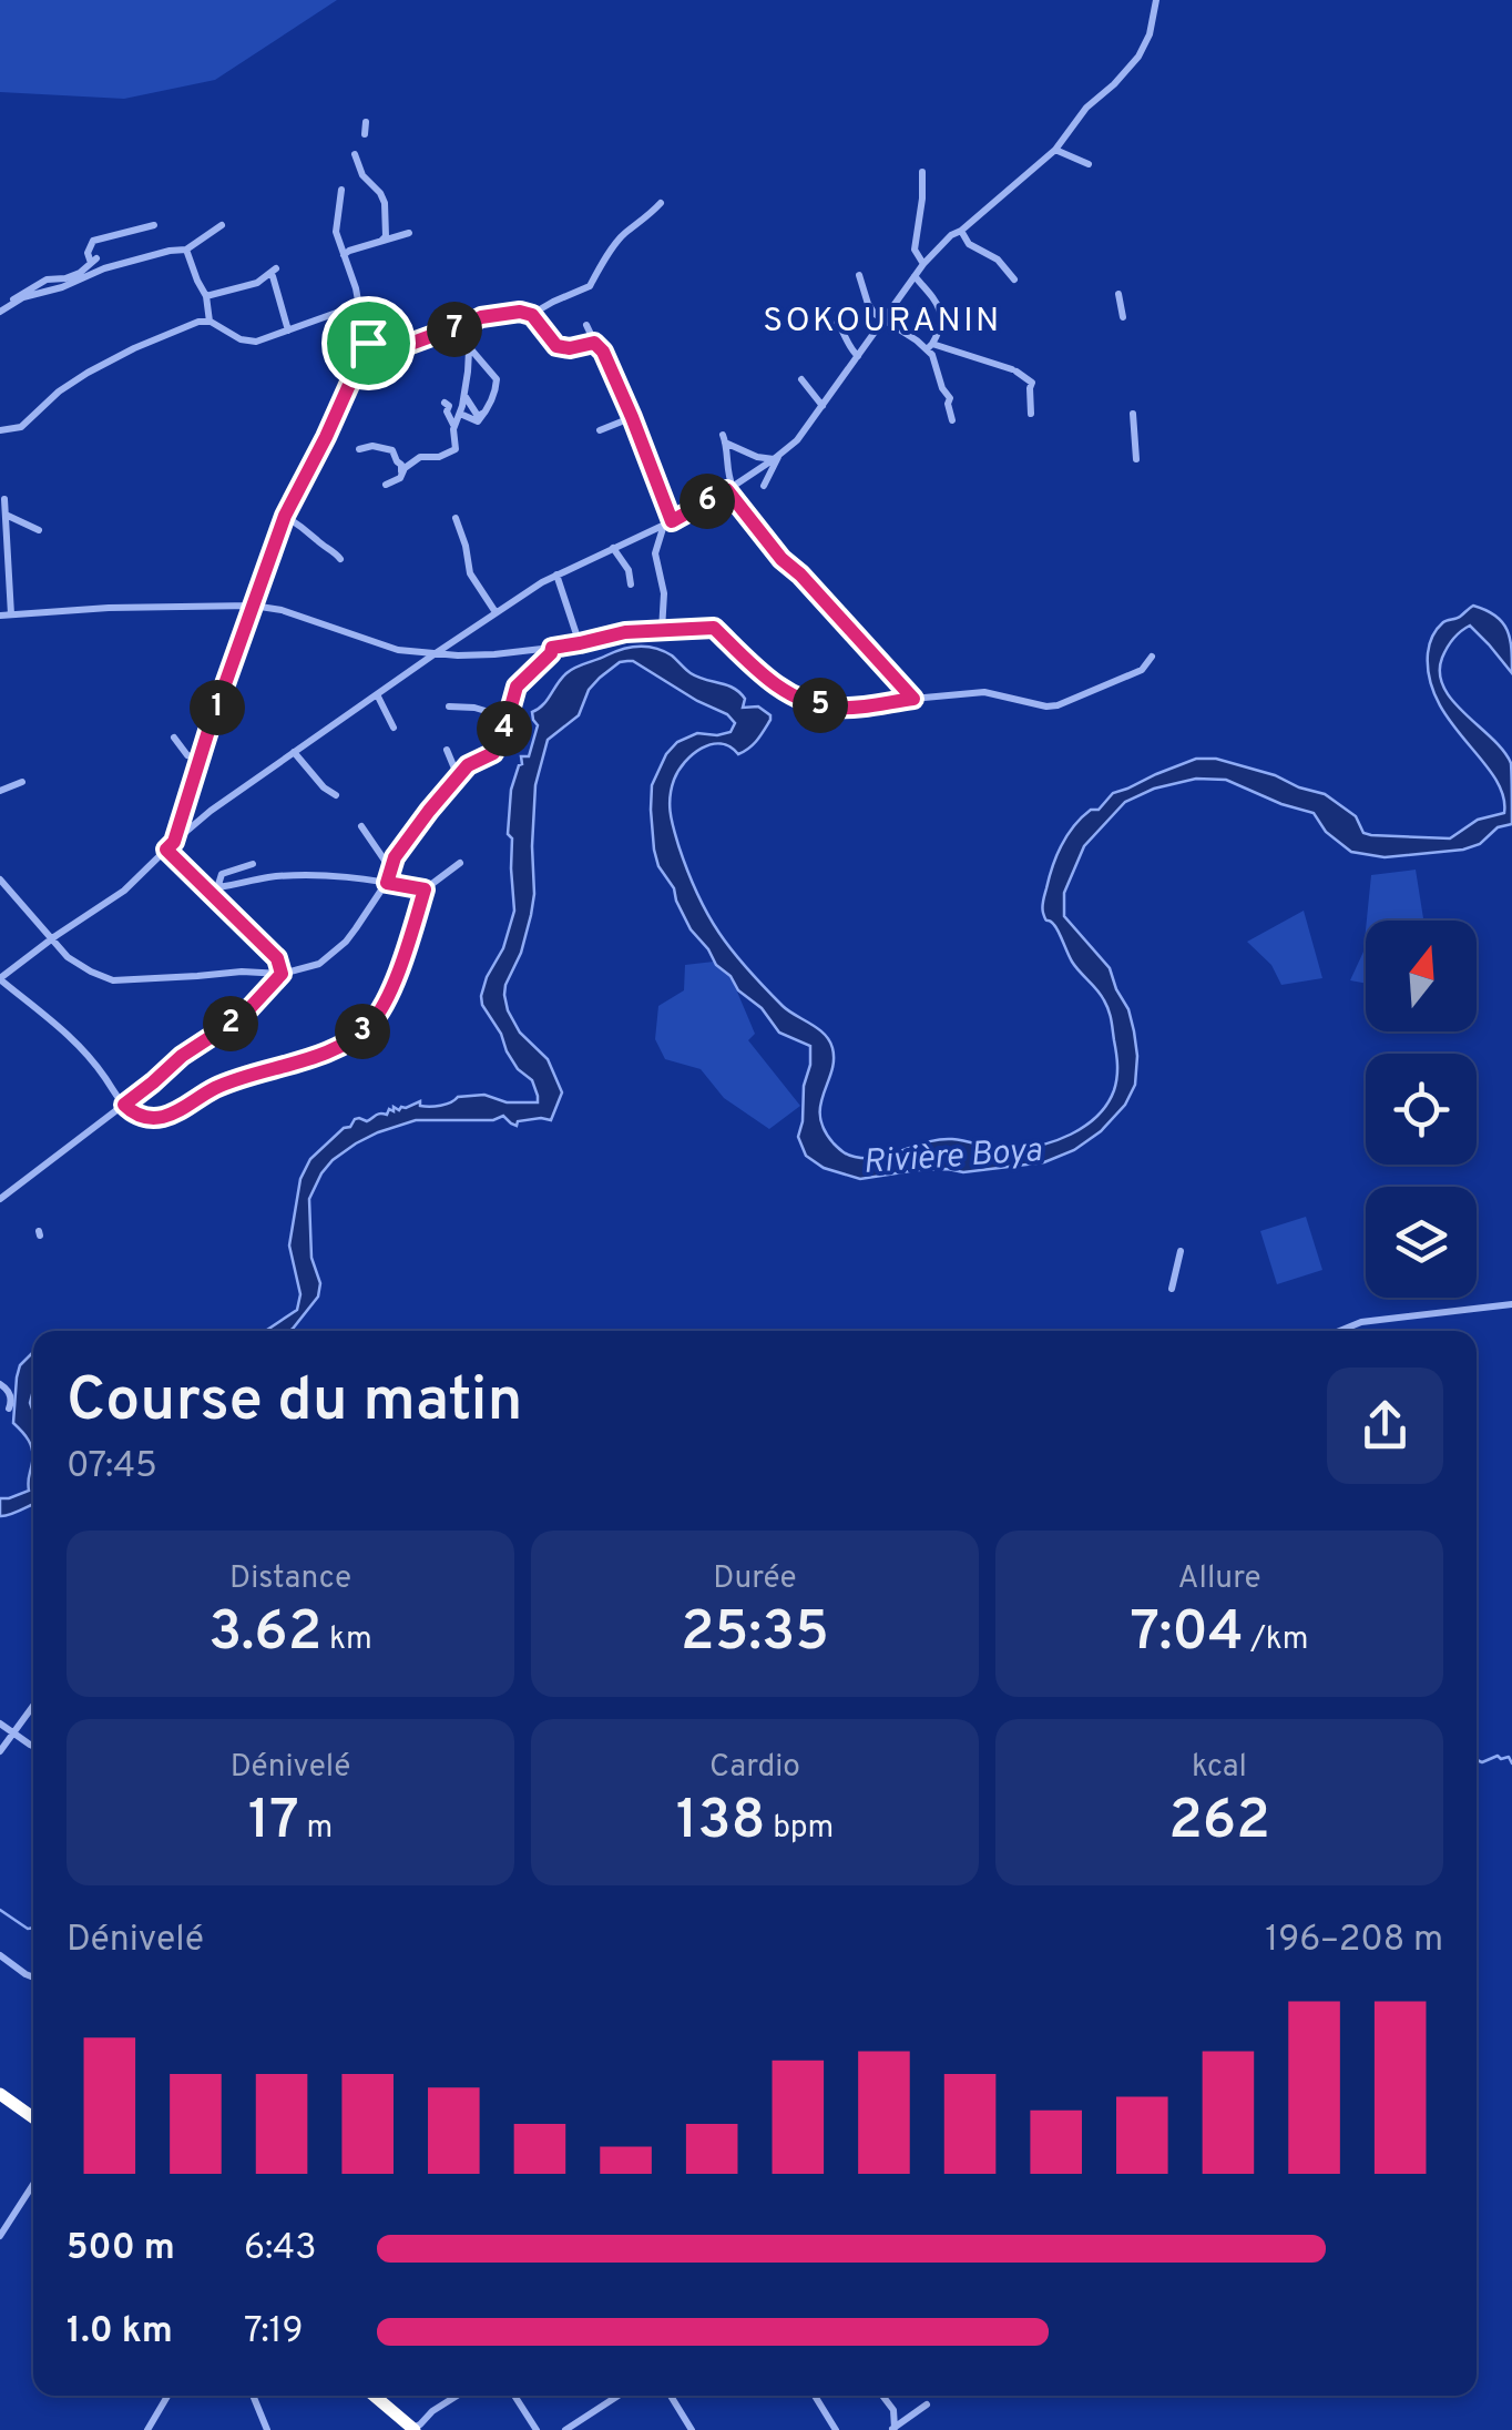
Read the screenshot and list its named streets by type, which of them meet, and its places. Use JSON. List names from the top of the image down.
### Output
{
  "districts": ["SOKOURANIN"],
  "water": ["Rivière Boya"],
  "north": "top",
  "page": {
    "pins": [
      "7",
      "6",
      "5",
      "1",
      "4",
      "2",
      "3"
    ],
    "heading": ["Course du matin", "07:45"],
    "stats": [
      ["Distance", "3.62 km"],
      ["Durée", "25:35"],
      ["Allure", "7:04 /km"],
      ["Dénivelé", "17 m"],
      ["Cardio", "138 bpm"],
      ["kcal", "262"]
    ],
    "chart": ["Dénivelé", "196–208 m"],
    "list": [
      {
        "name": "500 m",
        "note": "6:43"
      },
      {
        "name": "1.0 km",
        "note": "7:19"
      }
    ]
  }
}
